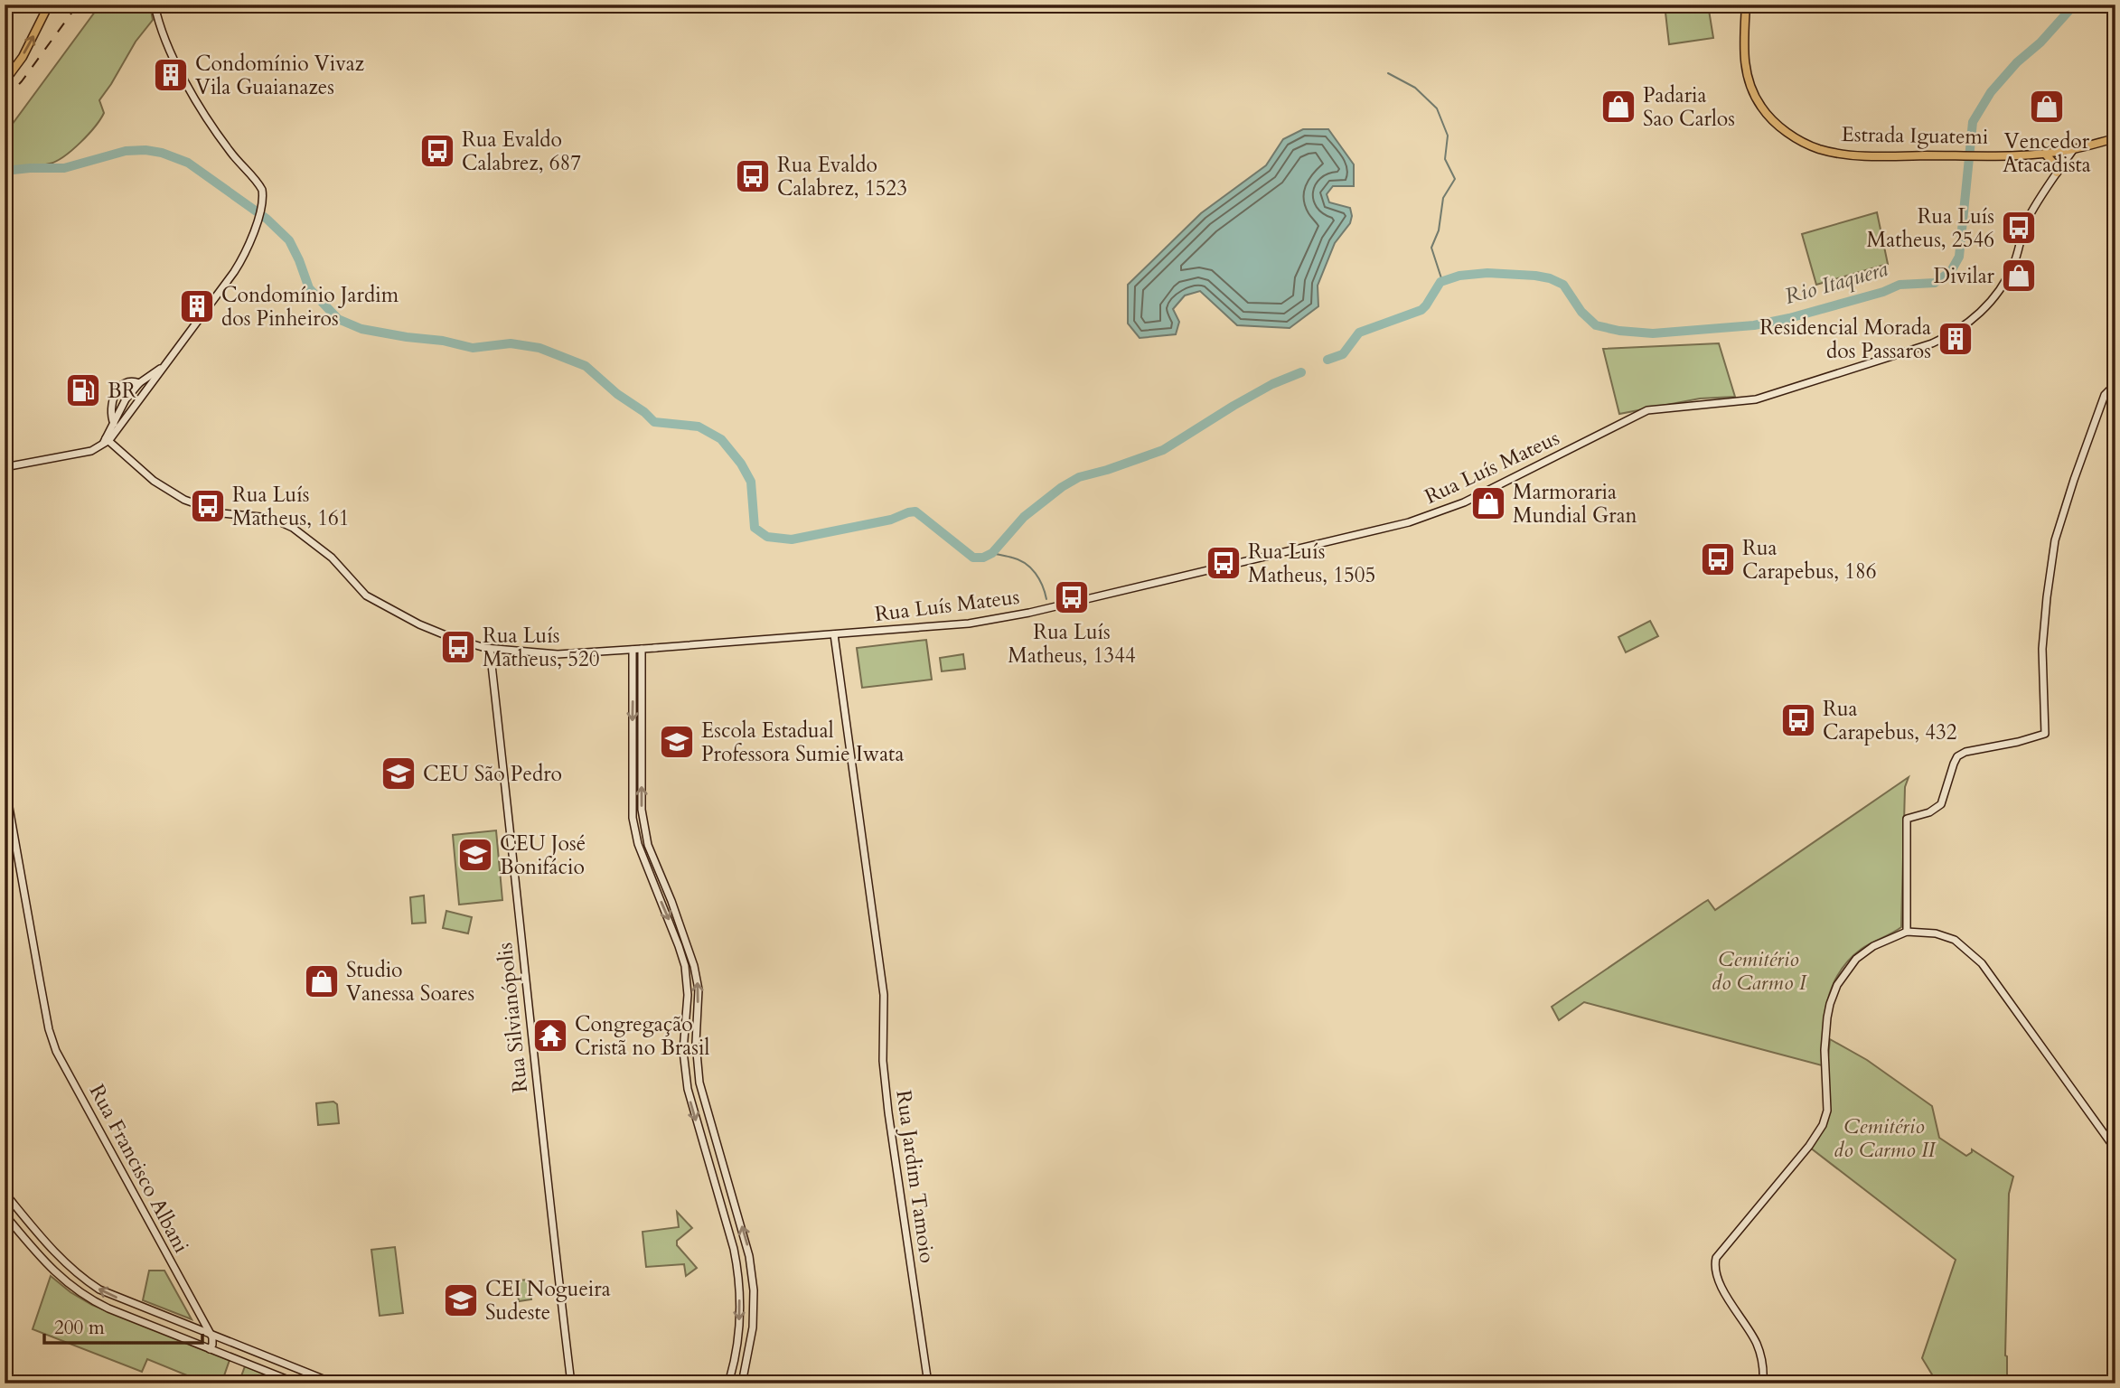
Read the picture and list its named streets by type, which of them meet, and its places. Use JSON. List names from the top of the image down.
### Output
{
  "streets": {
    "main road": [
      "Estrada Iguatemi",
      "Rua Luís Mateus",
      "Rua Silvianópolis",
      "Rua Francisco Albani",
      "Rua Jardim Tamoio"
    ]
  },
  "crossings": [
    ["Estrada Iguatemi", "Rua Luís Mateus"],
    ["Rua Luís Mateus", "Rua Silvianópolis"],
    ["Rua Luís Mateus", "Rua Jardim Tamoio"]
  ],
  "water": ["Rio Itaquera"],
  "parks": ["Cemitério do Carmo I", "Cemitério do Carmo II"],
  "places": {
    "building": ["Condomínio Vivaz Vila Guaianazes", "Condomínio Jardim dos Pinheiros", "Residencial Morada dos Passaros"],
    "shop": [
      "Padaria Sao Carlos",
      "Vencedor Atacadista",
      "Divilar",
      "Marmoraria Mundial Gran",
      "Studio Vanessa Soares"
    ],
    "bus stop": [
      "Rua Evaldo Calabrez, 687",
      "Rua Evaldo Calabrez, 1523",
      "Rua Luís Matheus, 2546",
      "Rua Luís Matheus, 161",
      "Rua Carapebus, 186",
      "Rua Luís Matheus, 1505",
      "Rua Luís Matheus, 1344",
      "Rua Luís Matheus, 520",
      "Rua Carapebus, 432"
    ],
    "fuel station": ["BR"],
    "school or university": [
      "Escola Estadual Professora Sumie Iwata",
      "CEU São Pedro",
      "CEU José Bonifácio",
      "CEI Nogueira Sudeste"
    ],
    "temple": ["Congregação Cristã no Brasil"]
  },
  "scale_bar": "200 m"
}
